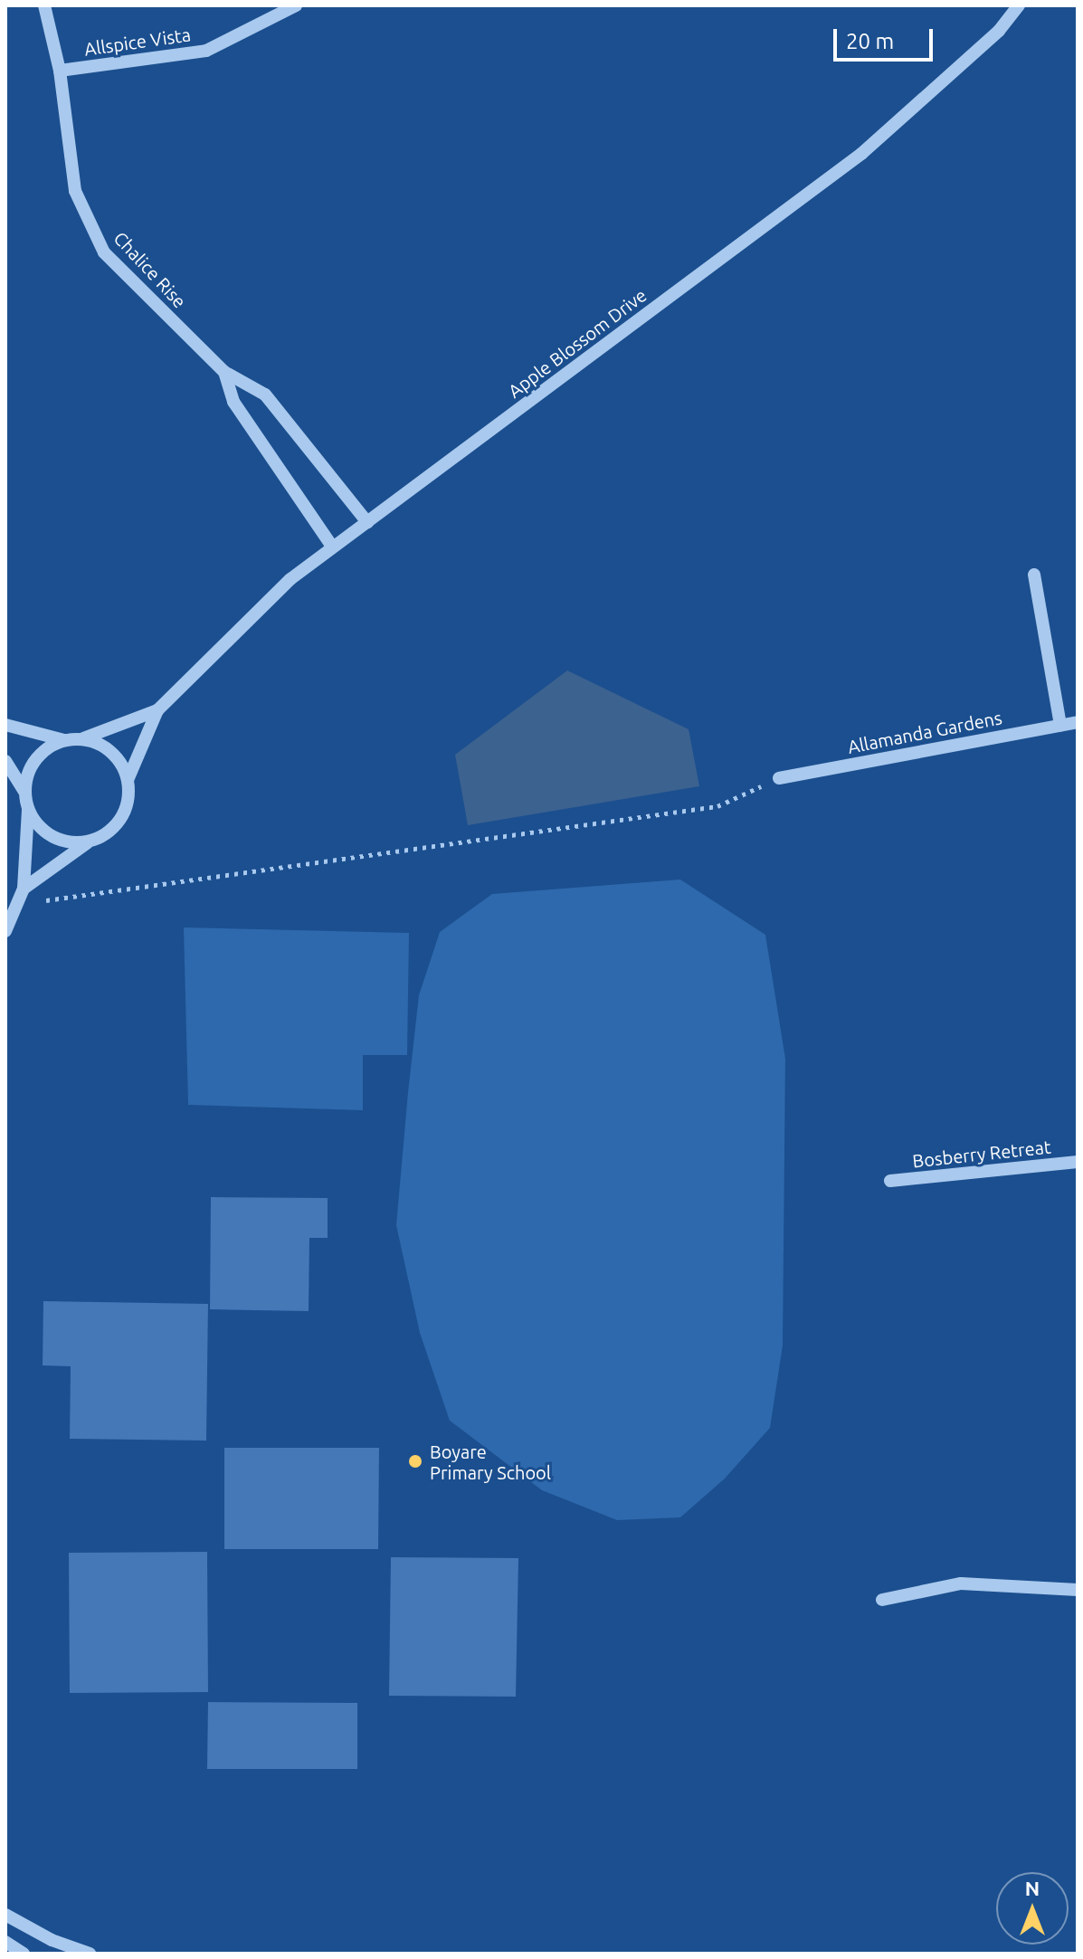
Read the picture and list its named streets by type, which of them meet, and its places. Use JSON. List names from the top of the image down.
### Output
{
  "streets": {
    "street": [
      "Allspice Vista",
      "Chalice Rise",
      "Apple Blossom Drive",
      "Allamanda Gardens",
      "Bosberry Retreat"
    ]
  },
  "crossings": [
    ["Allspice Vista", "Chalice Rise"],
    ["Chalice Rise", "Apple Blossom Drive"]
  ],
  "places": ["Boyare Primary School"],
  "scale_bar": "20 m",
  "north": "top"
}
